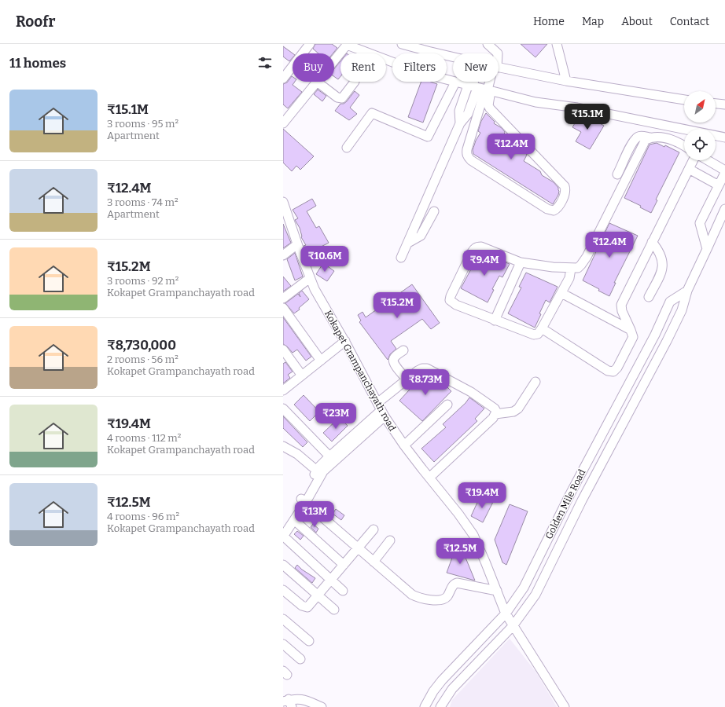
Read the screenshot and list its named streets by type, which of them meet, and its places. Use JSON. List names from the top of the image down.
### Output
{
  "streets": {
    "street": ["Kokapet Grampanchayath road", "Golden Mile Road"]
  },
  "crossings": [
    ["Kokapet Grampanchayath road", "Golden Mile Road"]
  ],
  "north": "top right",
  "page": {
    "header": "Roofr",
    "nav": [
      "Home",
      "Map",
      "About",
      "Contact"
    ],
    "heading": "11 homes",
    "chip": [
      "Buy",
      "Rent",
      "Filters",
      "New"
    ],
    "list": [
      {
        "name": "₹15.1M",
        "note": "3 rooms · 95 m² · Apartment"
      },
      {
        "name": "₹12.4M",
        "note": "3 rooms · 74 m² · Apartment"
      },
      {
        "name": "₹15.2M",
        "note": "3 rooms · 92 m² · Kokapet Grampanchayath road"
      },
      {
        "name": "₹8,730,000",
        "note": "2 rooms · 56 m² · Kokapet Grampanchayath road"
      },
      {
        "name": "₹19.4M",
        "note": "4 rooms · 112 m² · Kokapet Grampanchayath road"
      },
      {
        "name": "₹12.5M",
        "note": "4 rooms · 96 m² · Kokapet Grampanchayath road"
      }
    ],
    "price": [
      "₹15.1M",
      "₹12.4M",
      "₹12.4M",
      "₹10.6M",
      "₹9.4M",
      "₹15.2M",
      "₹8.73M",
      "₹23M",
      "₹19.4M",
      "₹13M",
      "₹12.5M"
    ]
  }
}
